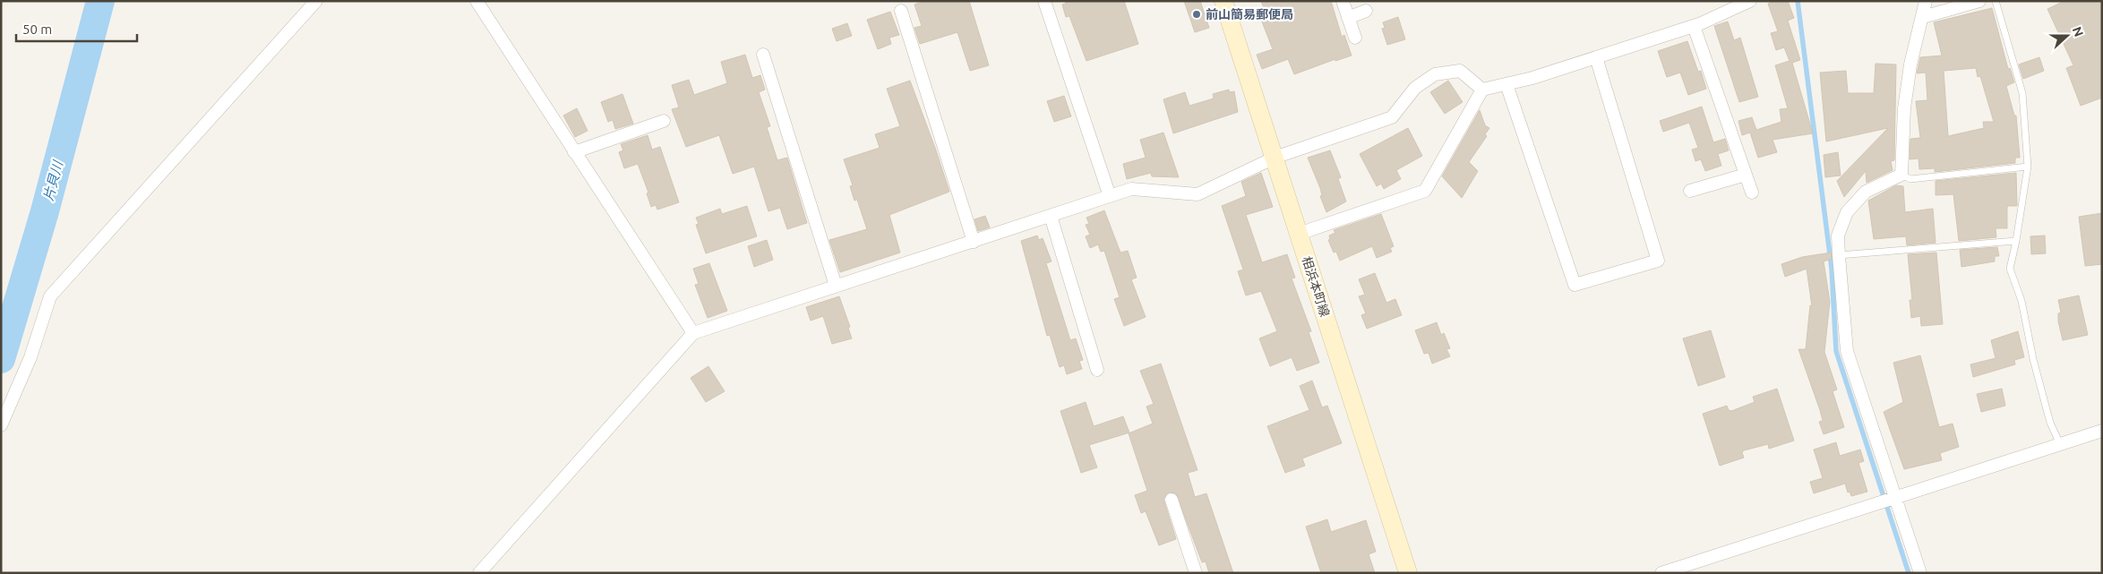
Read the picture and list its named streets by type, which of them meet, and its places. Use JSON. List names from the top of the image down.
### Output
{
  "streets": {
    "main road": ["相浜本町線"]
  },
  "water": ["片貝川"],
  "places": ["前山簡易郵便局"],
  "scale_bar": "50 m",
  "north": "right"
}
